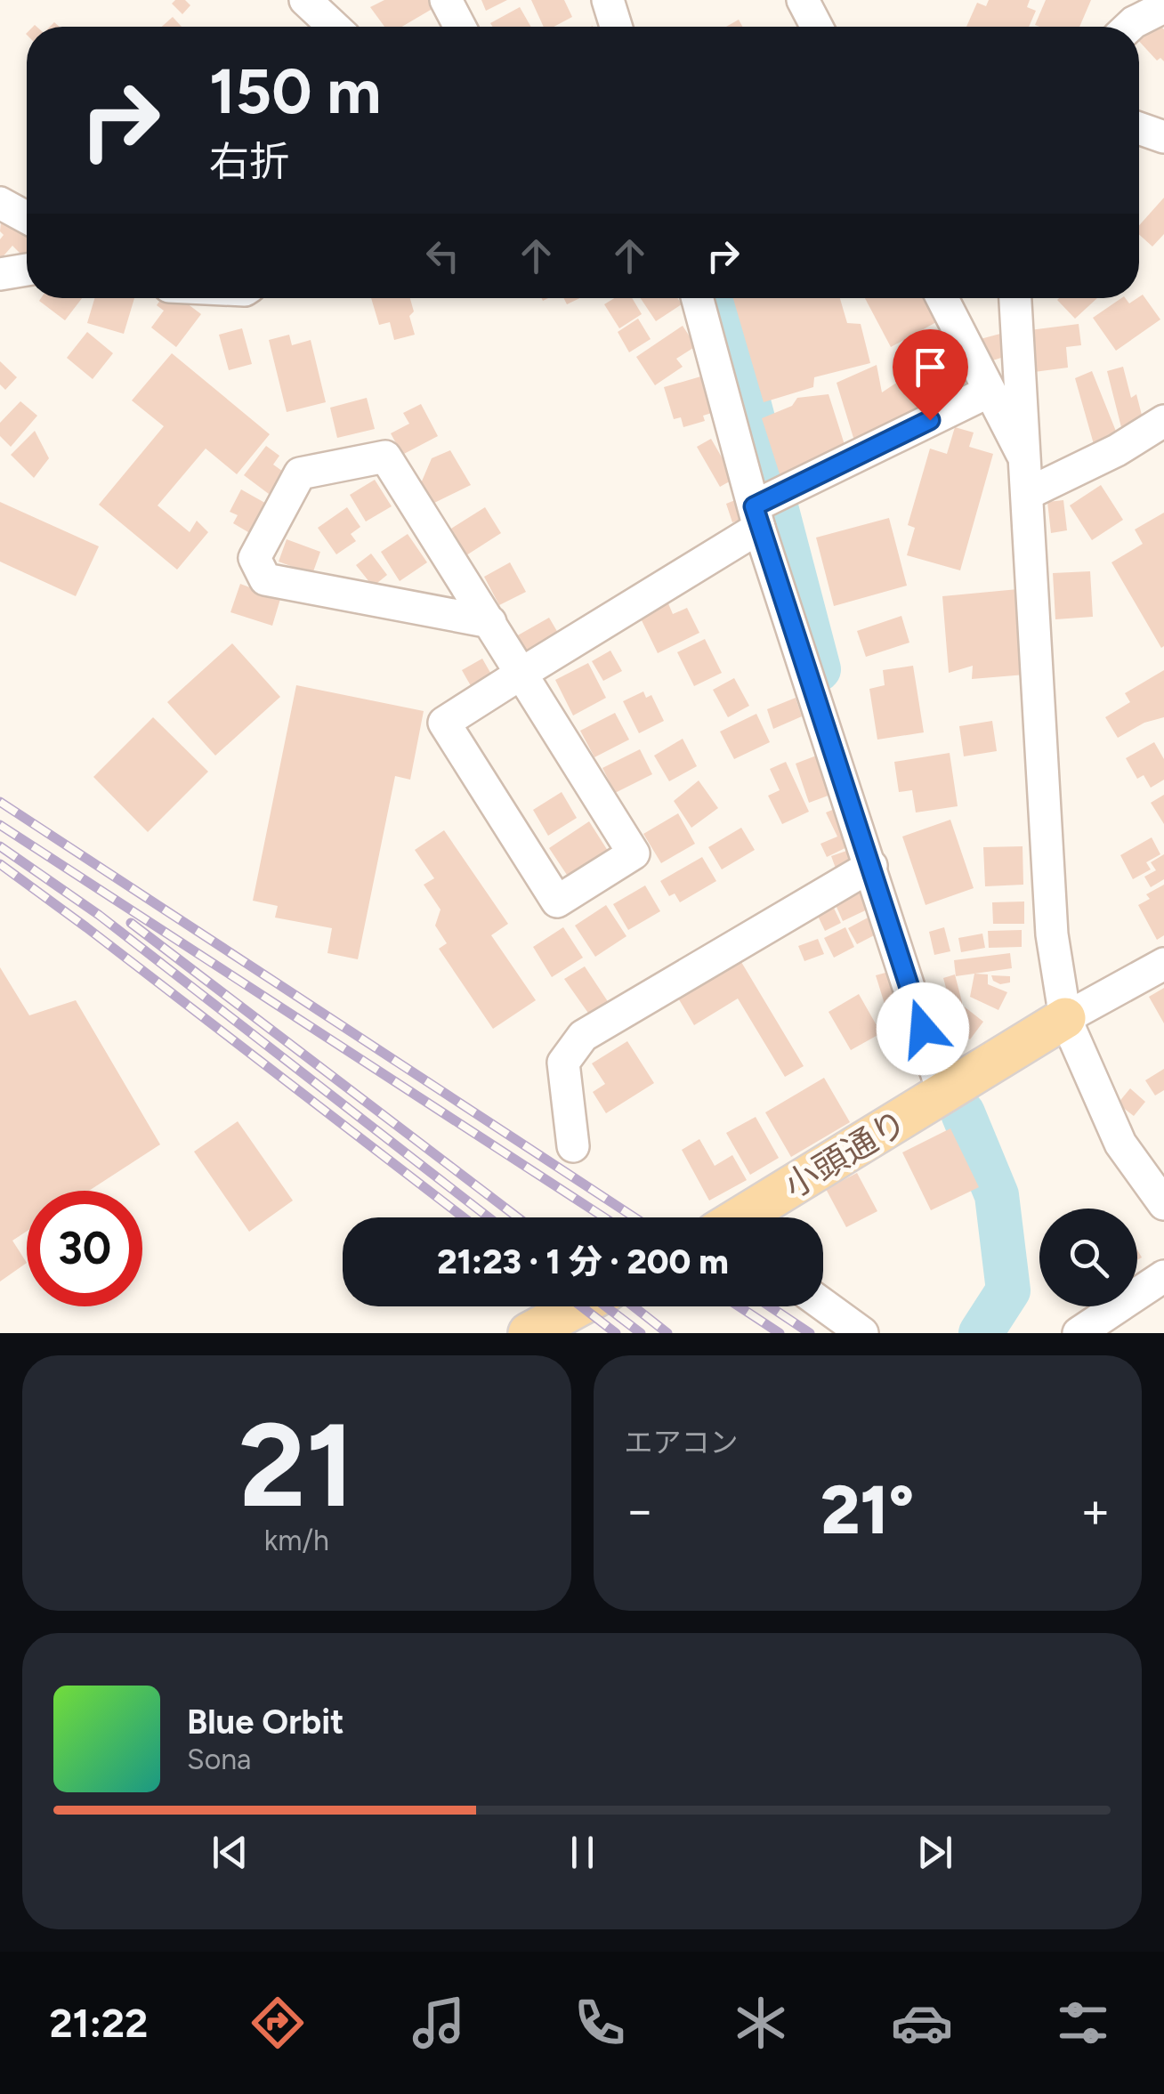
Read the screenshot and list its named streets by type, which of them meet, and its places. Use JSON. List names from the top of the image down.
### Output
{
  "streets": {
    "main road": ["小頭通り"]
  },
  "page": {
    "turn": ["150 m", "右折"],
    "limit": "30",
    "trip": "21:23 · 1 分 · 200 m",
    "tile": [
      ["21", "km/h"],
      "エアコン"
    ],
    "heat": ["−", "21°", "+"],
    "song": ["Blue Orbit", "Sona"],
    "tabs": "21:22"
  }
}
